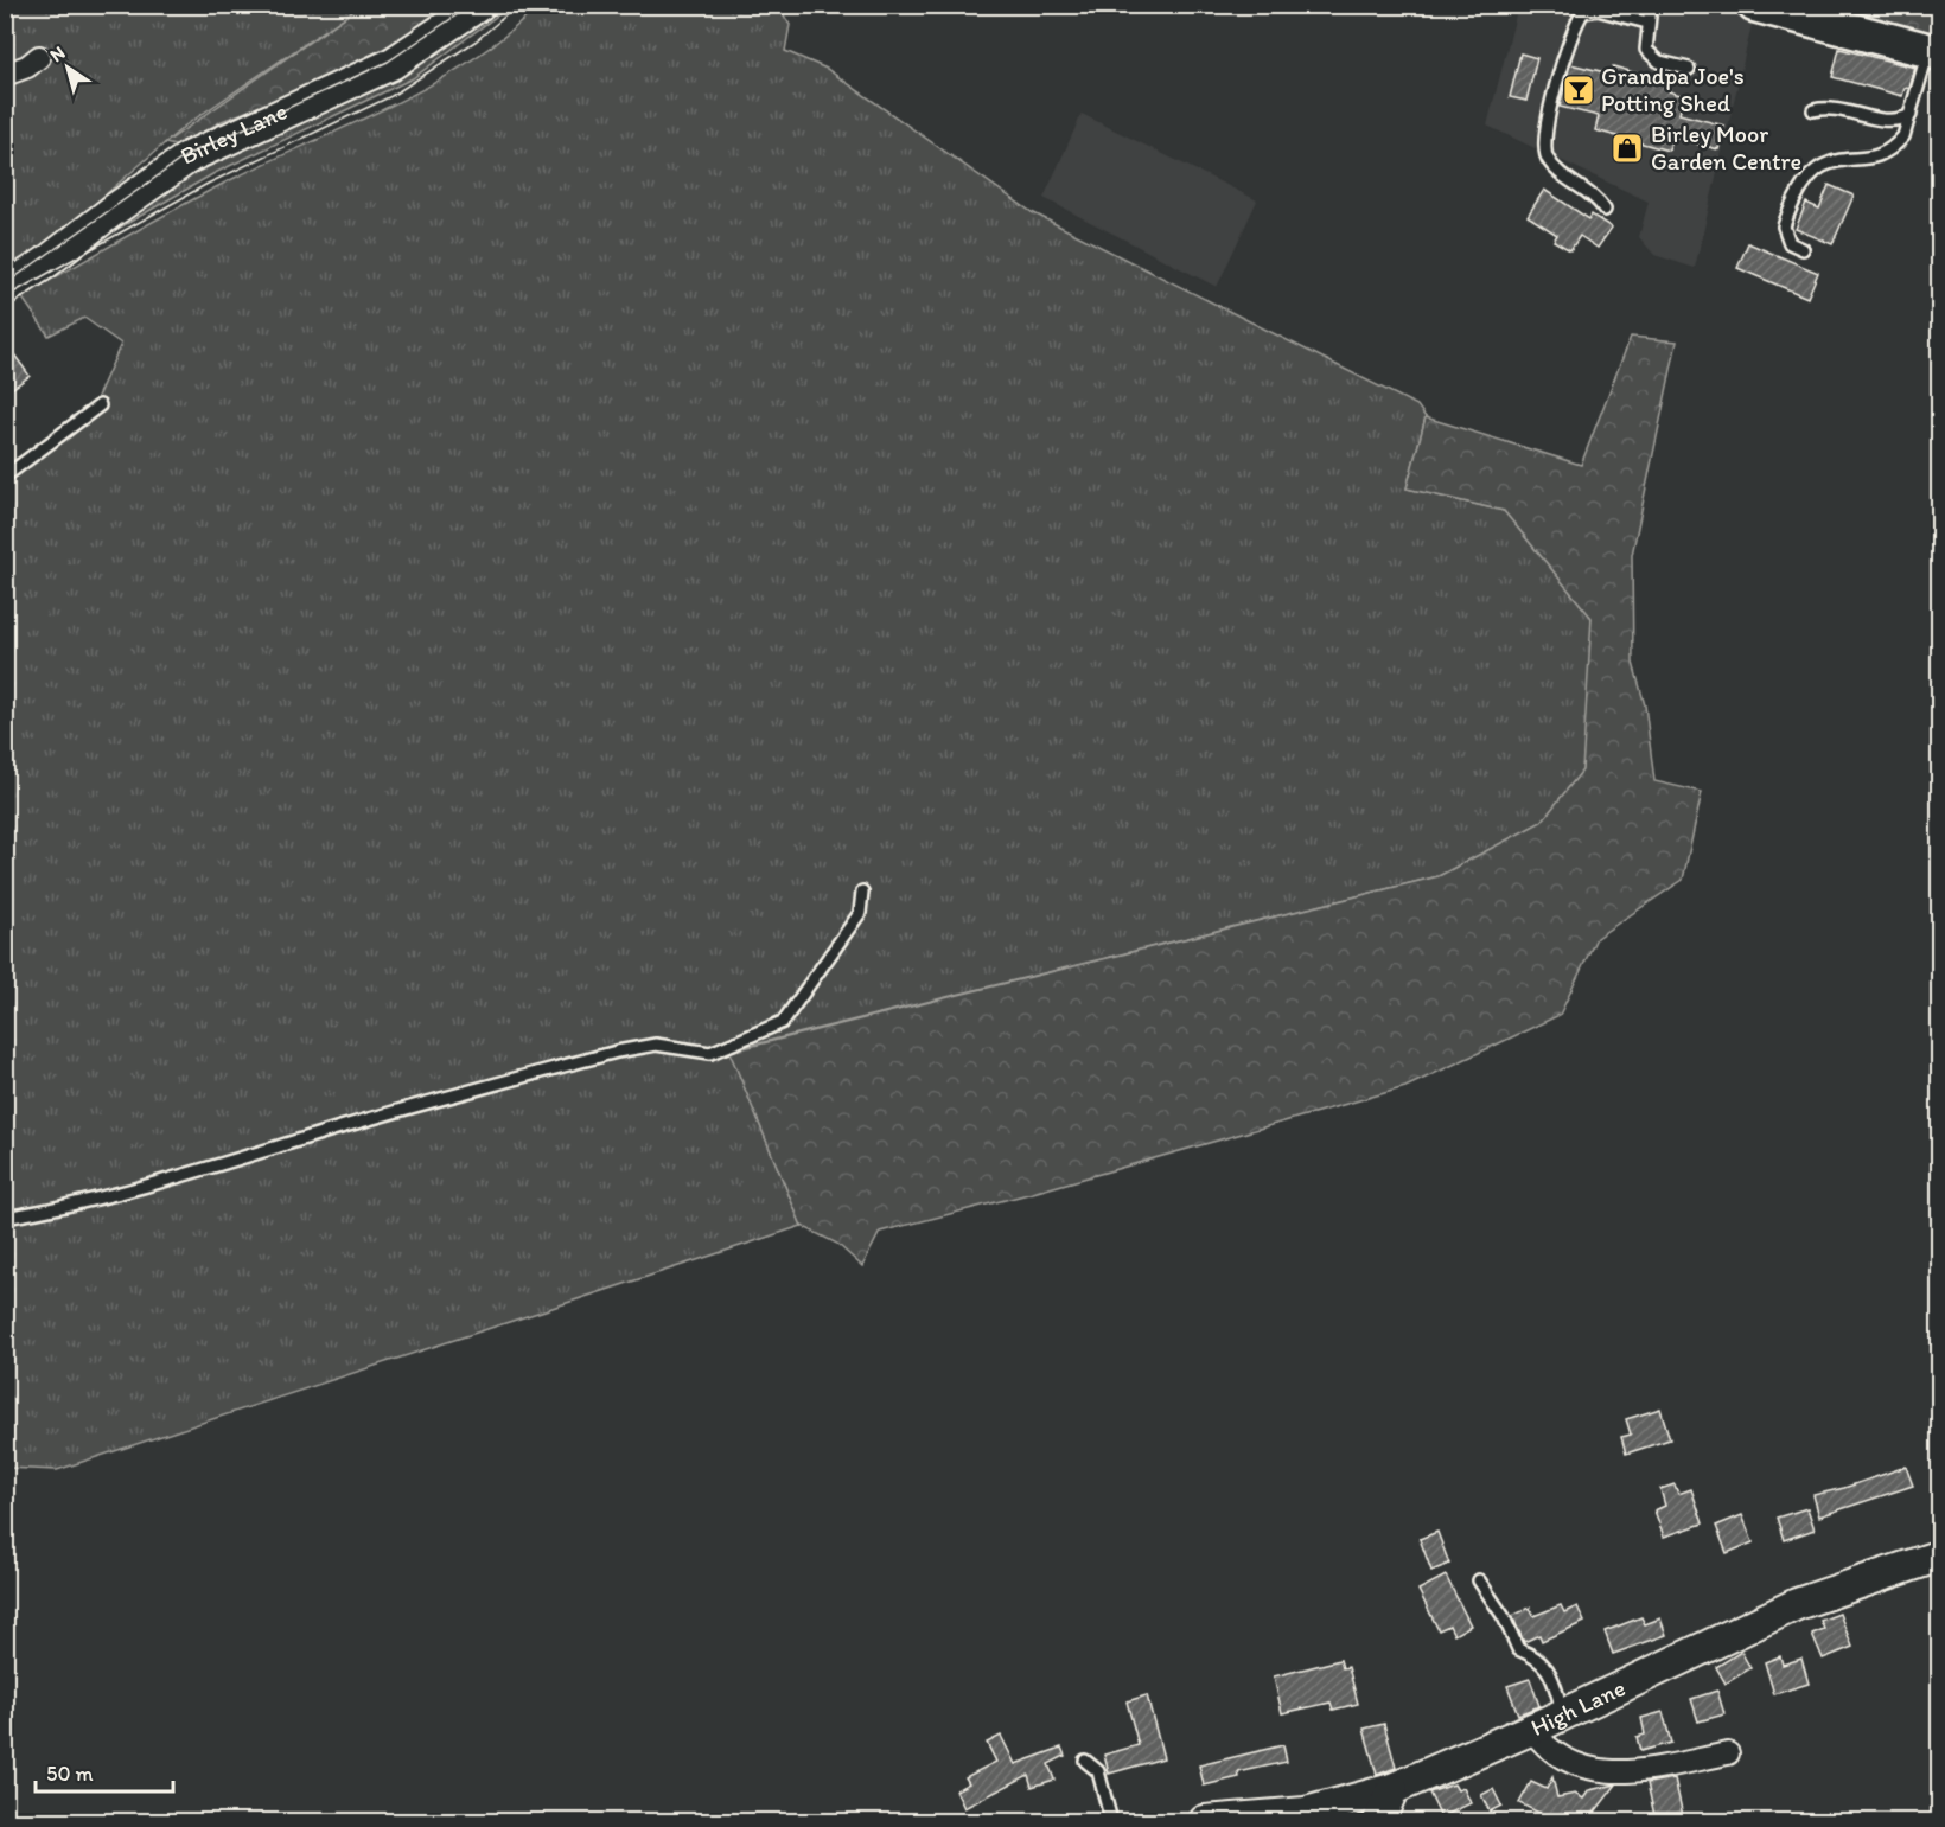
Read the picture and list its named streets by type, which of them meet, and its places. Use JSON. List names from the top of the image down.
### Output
{
  "streets": {
    "main road": ["Birley Lane", "High Lane"]
  },
  "places": {
    "bar": ["Grandpa Joe's Potting Shed"],
    "shop": ["Birley Moor Garden Centre"]
  },
  "scale_bar": "50 m",
  "north": "top left"
}
